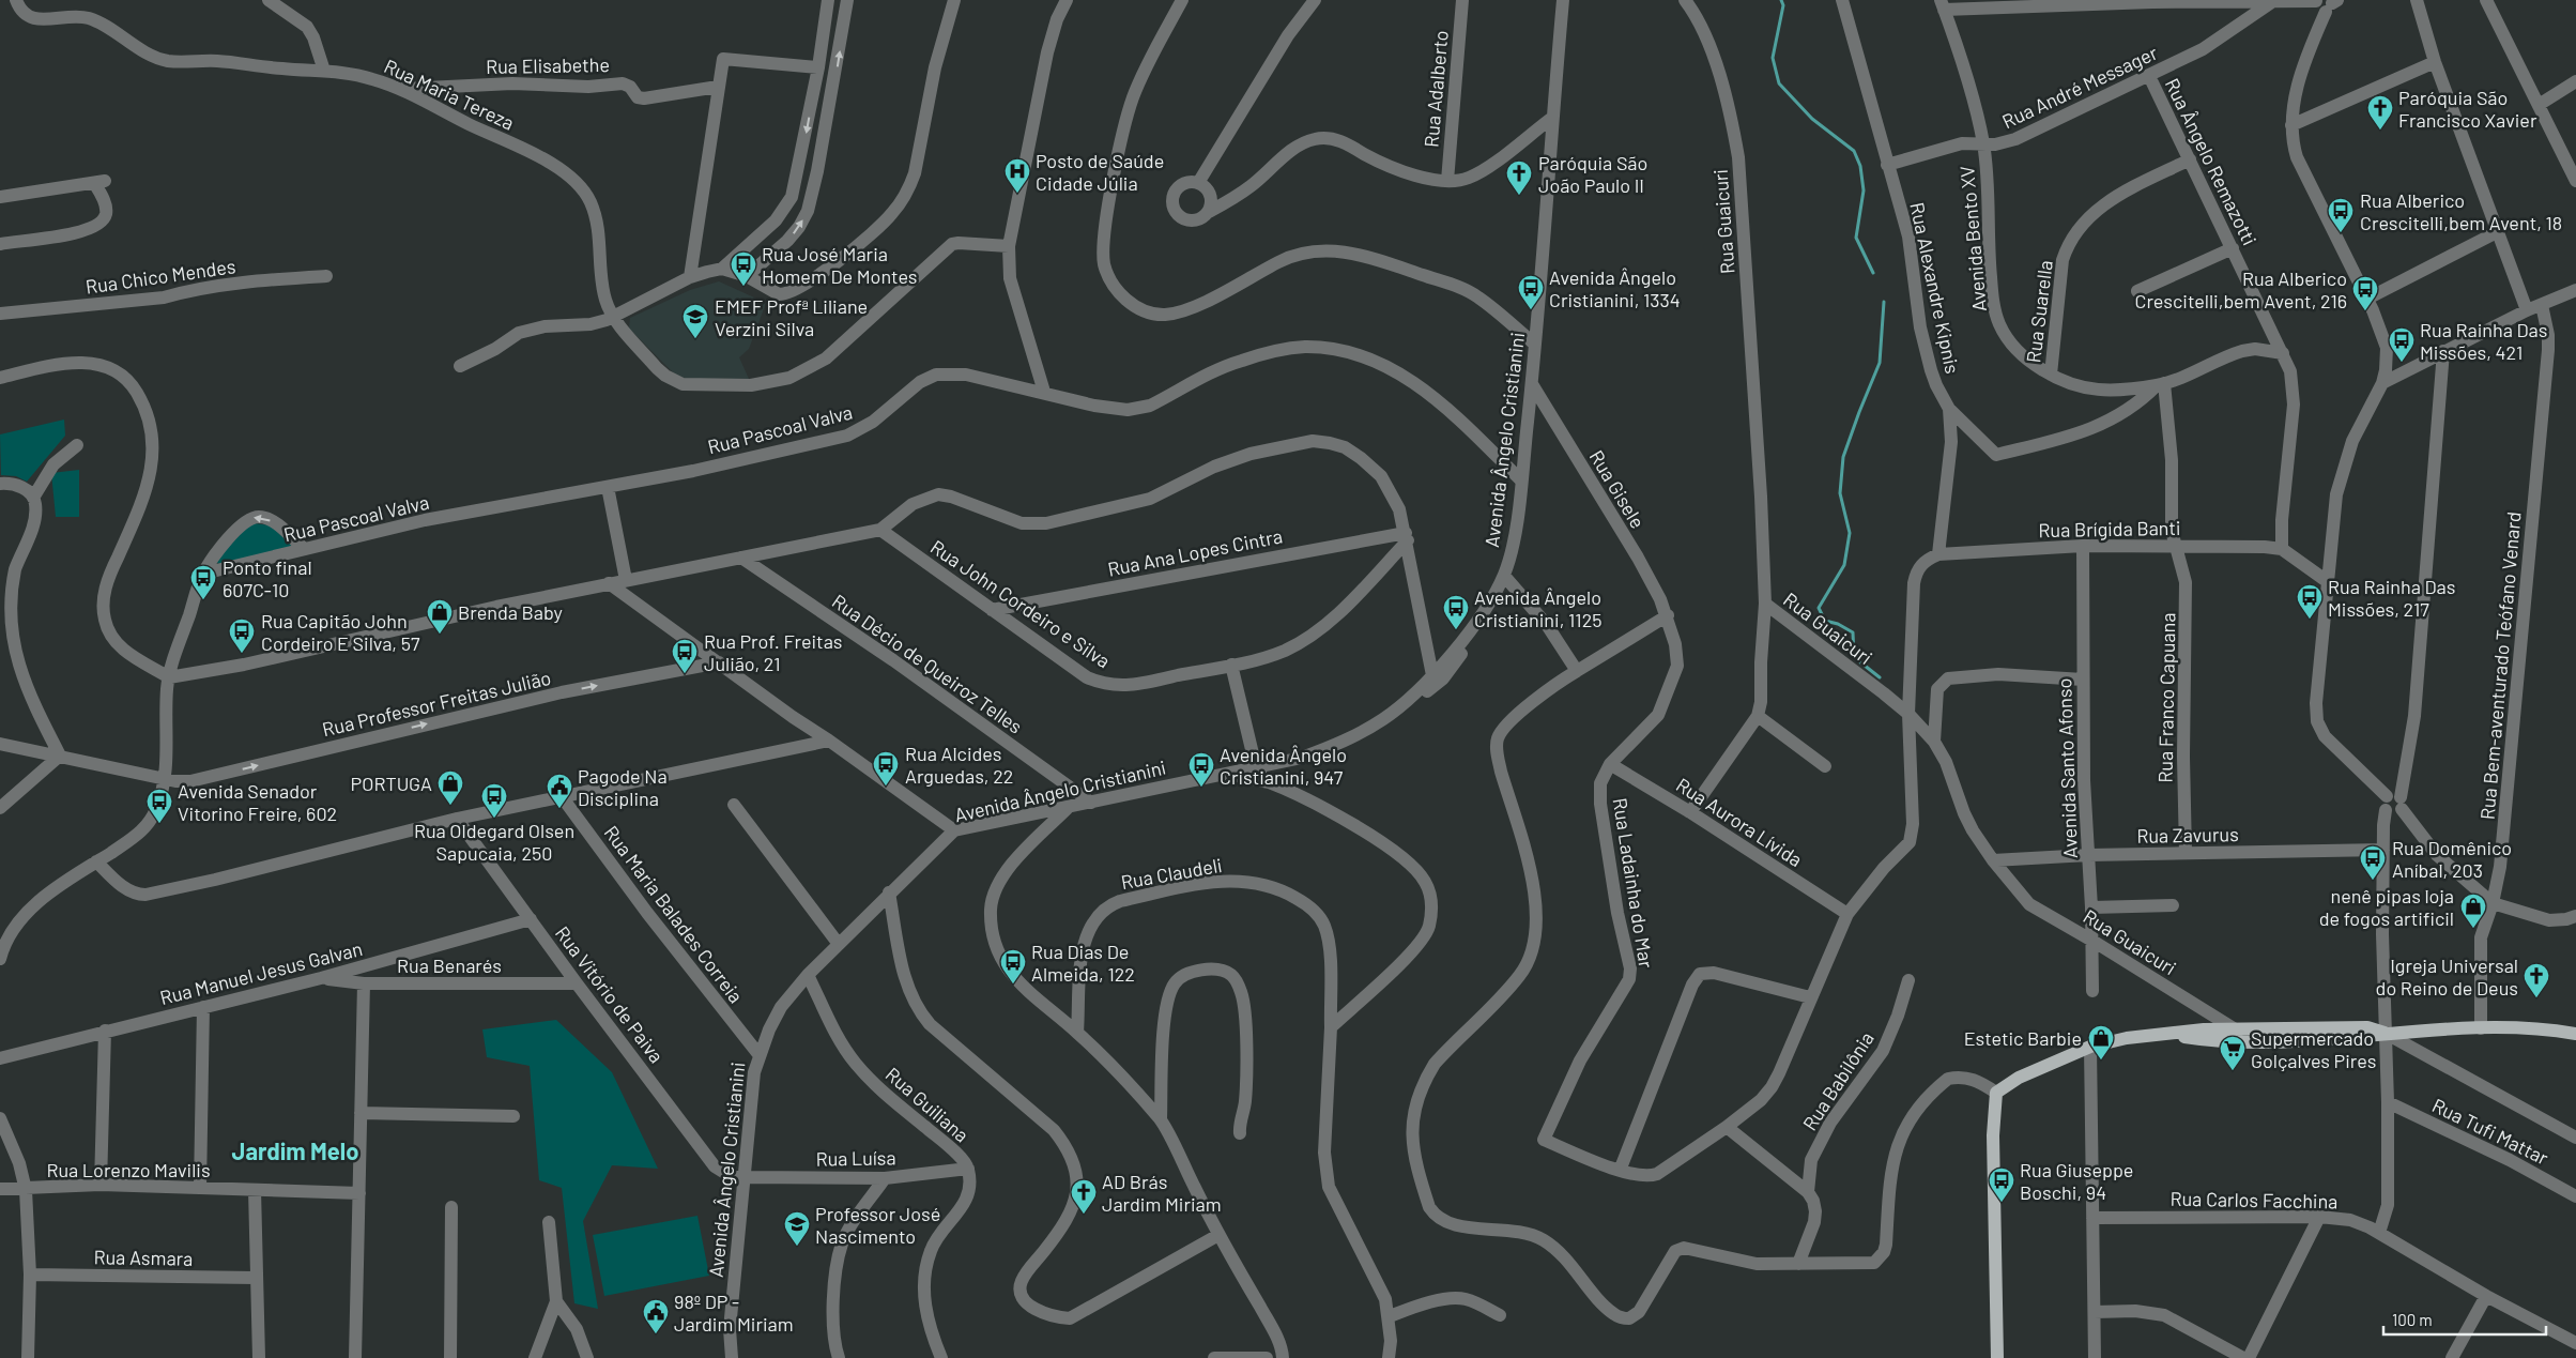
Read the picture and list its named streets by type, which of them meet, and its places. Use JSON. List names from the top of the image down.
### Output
{
  "streets": {
    "street": [
      "Rua Elisabethe",
      "Rua André Messager",
      "Rua Adalberto",
      "Rua Maria Tereza",
      "Rua Ângelo Remazotti",
      "Rua Guaicuri",
      "Avenida Bento XV",
      "Rua Chico Mendes",
      "Rua Alexandre Kipnis",
      "Rua Suarella",
      "Rua Pascoal Valva",
      "Avenida Ângelo Cristianini",
      "Rua Gisele",
      "Rua Brígida Banti",
      "Rua Ana Lopes Cintra",
      "Rua John Cordeiro e Silva",
      "Rua Décio de Queiroz Telles",
      "Rua Bem-aventurado Teófano Venard",
      "Rua Franco Capuana",
      "Rua Professor Freitas Julião",
      "Avenida Santo Afonso",
      "Rua Aurora Lívida",
      "Rua Zavurus",
      "Rua Claudeli",
      "Rua Ladainha do Mar",
      "Rua Maria Balades Correia",
      "Rua Benarés",
      "Rua Manuel Jesus Galvan",
      "Rua Vitório de Paiva",
      "Rua Babilônia",
      "Rua Guiliana",
      "Rua Tufi Mattar",
      "Rua Luísa",
      "Rua Lorenzo Mavilis",
      "Rua Carlos Facchina",
      "Rua Asmara"
    ]
  },
  "crossings": [
    ["Rua Elisabethe", "Rua Maria Tereza"],
    ["Rua André Messager", "Rua Ângelo Remazotti"],
    ["Rua André Messager", "Avenida Bento XV"],
    ["Rua André Messager", "Rua Alexandre Kipnis"],
    ["Rua Ângelo Remazotti", "Avenida Bento XV"],
    ["Rua Ângelo Remazotti", "Rua Suarella"],
    ["Rua Ângelo Remazotti", "Rua Brígida Banti"],
    ["Rua Guaicuri", "Avenida Santo Afonso"],
    ["Rua Guaicuri", "Rua Zavurus"],
    ["Avenida Bento XV", "Rua Alexandre Kipnis"],
    ["Avenida Bento XV", "Rua Suarella"],
    ["Avenida Bento XV", "Rua Franco Capuana"],
    ["Rua Alexandre Kipnis", "Rua Franco Capuana"],
    ["Rua Pascoal Valva", "Avenida Ângelo Cristianini"],
    ["Avenida Ângelo Cristianini", "Rua Gisele"],
    ["Avenida Ângelo Cristianini", "Rua Décio de Queiroz Telles"],
    ["Avenida Ângelo Cristianini", "Rua Maria Balades Correia"],
    ["Avenida Ângelo Cristianini", "Rua Vitório de Paiva"],
    ["Avenida Ângelo Cristianini", "Rua Guiliana"],
    ["Avenida Ângelo Cristianini", "Rua Luísa"],
    ["Rua Gisele", "Rua Ladainha do Mar"],
    ["Rua Brígida Banti", "Rua Franco Capuana"],
    ["Rua Brígida Banti", "Avenida Santo Afonso"],
    ["Rua Ana Lopes Cintra", "Rua John Cordeiro e Silva"],
    ["Rua Franco Capuana", "Rua Zavurus"],
    ["Avenida Santo Afonso", "Rua Zavurus"],
    ["Rua Aurora Lívida", "Rua Ladainha do Mar"],
    ["Rua Benarés", "Rua Manuel Jesus Galvan"],
    ["Rua Benarés", "Rua Vitório de Paiva"],
    ["Rua Manuel Jesus Galvan", "Rua Vitório de Paiva"],
    ["Rua Vitório de Paiva", "Rua Luísa"],
    ["Rua Guiliana", "Rua Luísa"]
  ],
  "districts": ["Jardim Melo"],
  "places": {
    "church": [
      "Paróquia São Francisco Xavier",
      "Paróquia São João Paulo II",
      "Igreja Universal do Reino de Deus",
      "AD Brás Jardim Miriam"
    ],
    "hospital": ["Posto de Saúde Cidade Júlia"],
    "bus stop": [
      "Rua Alberico Crescitelli,bem Avent, 18",
      "Rua José Maria Homem De Montes",
      "Avenida Ângelo Cristianini, 1334",
      "Rua Alberico Crescitelli,bem Avent, 216",
      "Rua Rainha Das Missões, 421",
      "Ponto final 607C-10",
      "Rua Rainha Das Missões, 217",
      "Avenida Ângelo Cristianini, 1125",
      "Rua Capitão John Cordeiro E Silva, 57",
      "Rua Prof. Freitas Julião, 21",
      "Rua Alcides Arguedas, 22",
      "Avenida Ângelo Cristianini, 947",
      "Rua Oldegard Olsen Sapucaia, 250",
      "Avenida Senador Vitorino Freire, 602",
      "Rua Domênico Aníbal, 203",
      "Rua Dias De Almeida, 122",
      "Rua Giuseppe Boschi, 94"
    ],
    "school or university": ["EMEF Profª Liliane Verzini Silva", "Professor José Nascimento"],
    "shop": [
      "Brenda Baby",
      "PORTUGA",
      "nenê pipas loja de fogos artificil",
      "Estetic Barbie"
    ],
    "public building": ["Pagode Na Disciplina", "98º DP - Jardim Miriam"],
    "supermarket": ["Supermercado Golçalves Pires"]
  },
  "scale_bar": "100 m"
}
